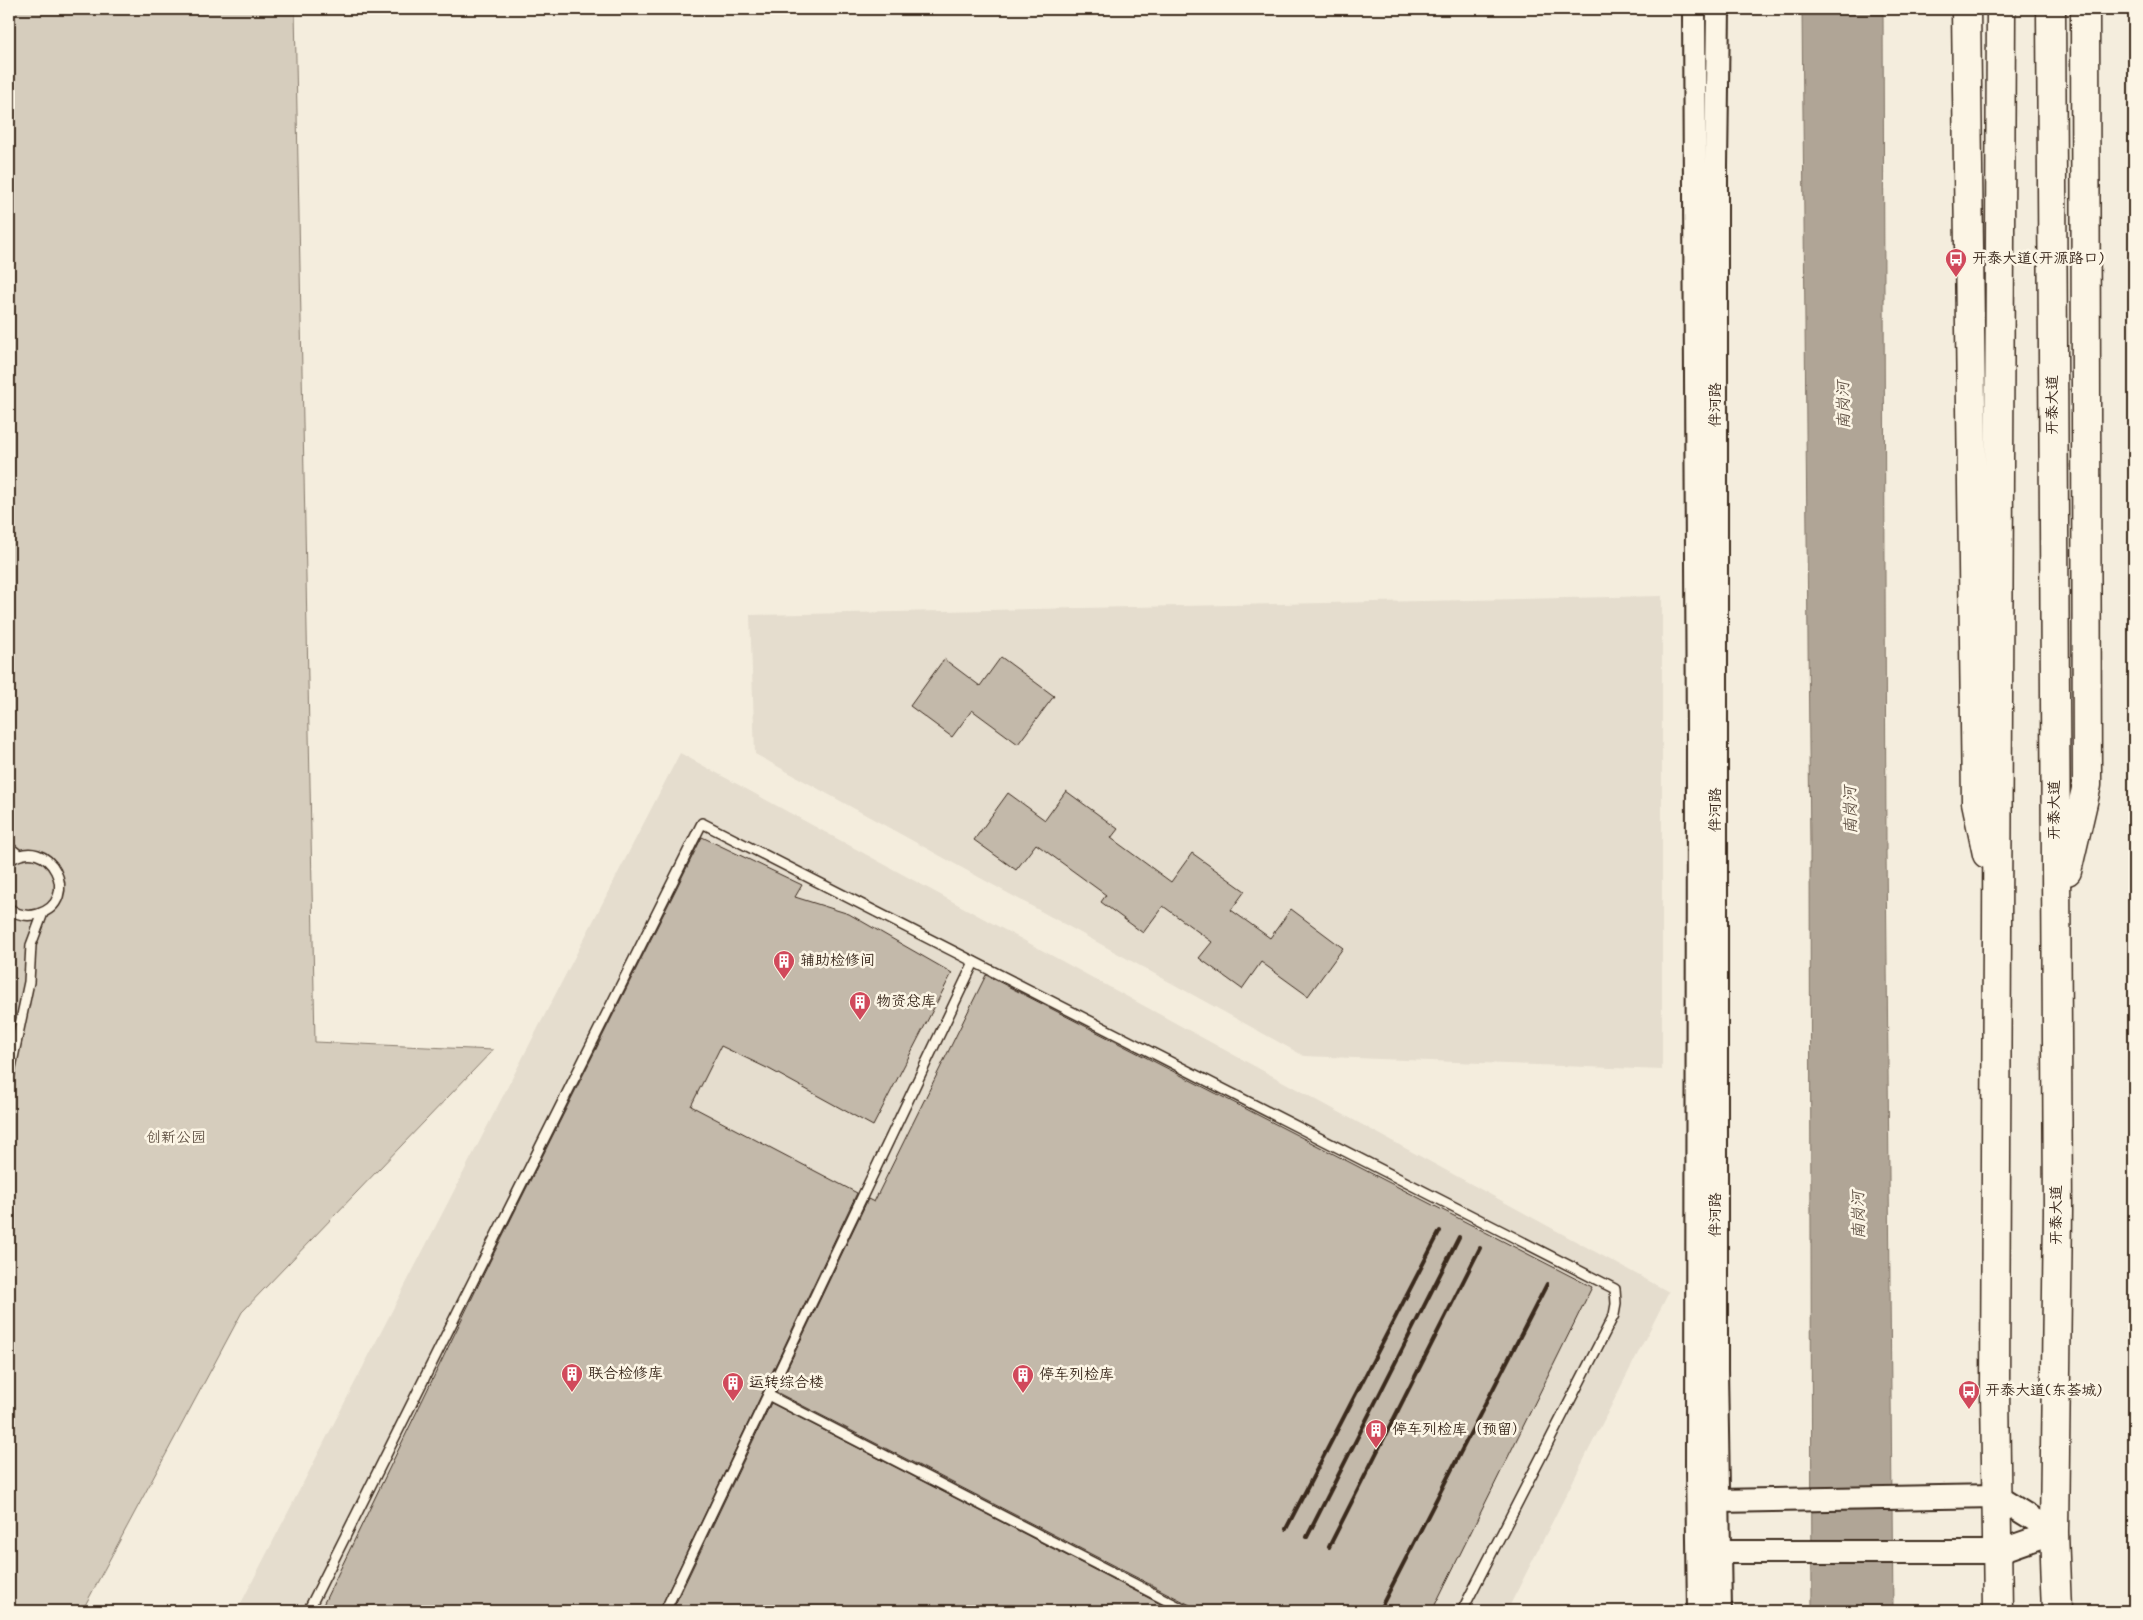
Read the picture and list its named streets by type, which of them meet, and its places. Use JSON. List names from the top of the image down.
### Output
{
  "streets": {
    "main road": ["开泰大道"],
    "street": ["伴河路"]
  },
  "water": ["南岗河"],
  "parks": ["创新公园"],
  "places": {
    "bus stop": ["开泰大道(开源路口)", "开泰大道(东荟城)"],
    "building": [
      "辅助检修间",
      "物资总库",
      "联合检修库",
      "停车列检库",
      "运转综合楼",
      "停车列检库（预留）"
    ]
  }
}
